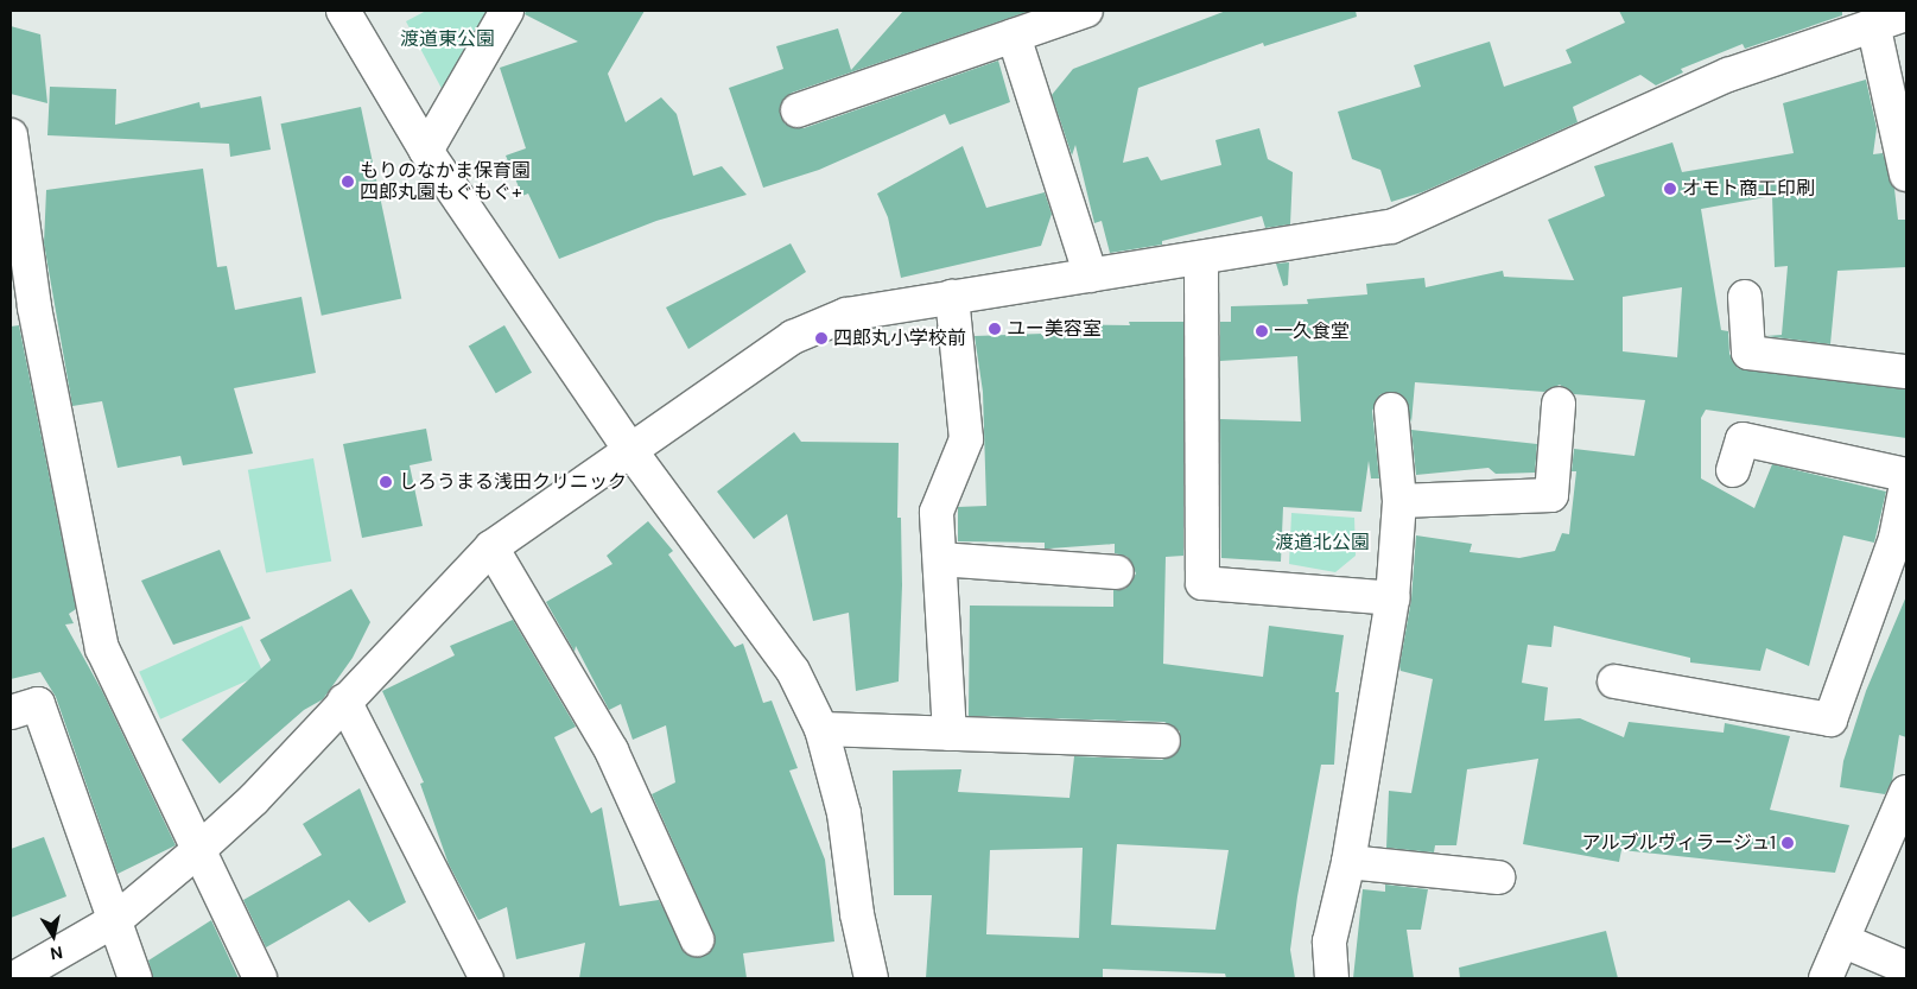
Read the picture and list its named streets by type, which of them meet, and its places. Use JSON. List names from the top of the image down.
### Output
{
  "parks": ["渡道東公園", "渡道北公園"],
  "places": [
    "もりのなかま保育園 四郎丸園もぐもぐ+",
    "オモト商工印刷",
    "ユー美容室",
    "一久食堂",
    "四郎丸小学校前",
    "しろうまる浅田クリニック",
    "アルブルヴィラージュ1"
  ],
  "north": "bottom"
}
